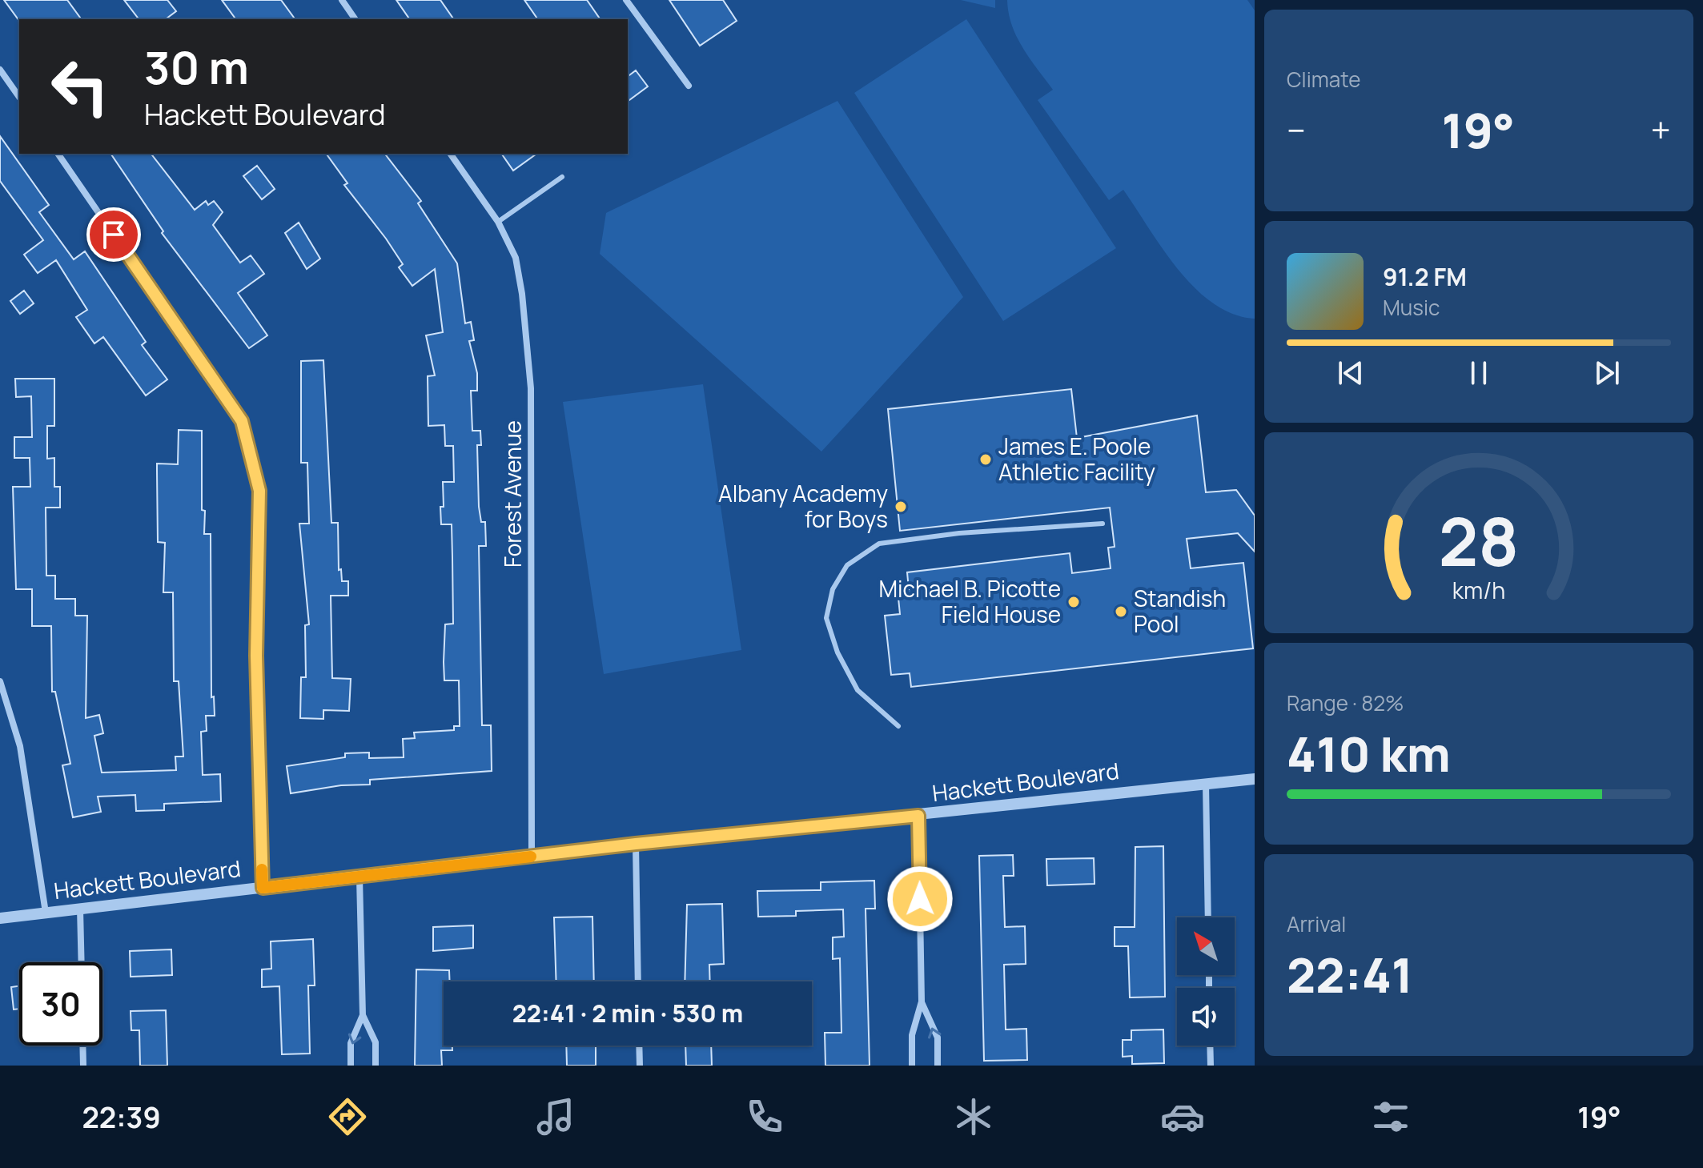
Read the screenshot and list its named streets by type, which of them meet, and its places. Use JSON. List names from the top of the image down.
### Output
{
  "streets": {
    "street": ["Forest Avenue", "Hackett Boulevard"]
  },
  "crossings": [
    ["Forest Avenue", "Hackett Boulevard"]
  ],
  "places": [
    "James E. Poole Athletic Facility",
    "Albany Academy for Boys",
    "Michael B. Picotte Field House",
    "Standish Pool"
  ],
  "north": "top left",
  "page": {
    "tile": [
      "Climate",
      ["Range · 82%", "410 km"],
      ["Arrival", "22:41"]
    ],
    "turn": ["30 m", "Hackett Boulevard"],
    "heat": ["−", "19°", "+"],
    "song": ["91.2 FM", "Music"],
    "limit": "30",
    "trip": "22:41 · 2 min · 530 m",
    "tabs": ["22:39", "19°"],
    "gauge": ["28", "km/h"]
  }
}
